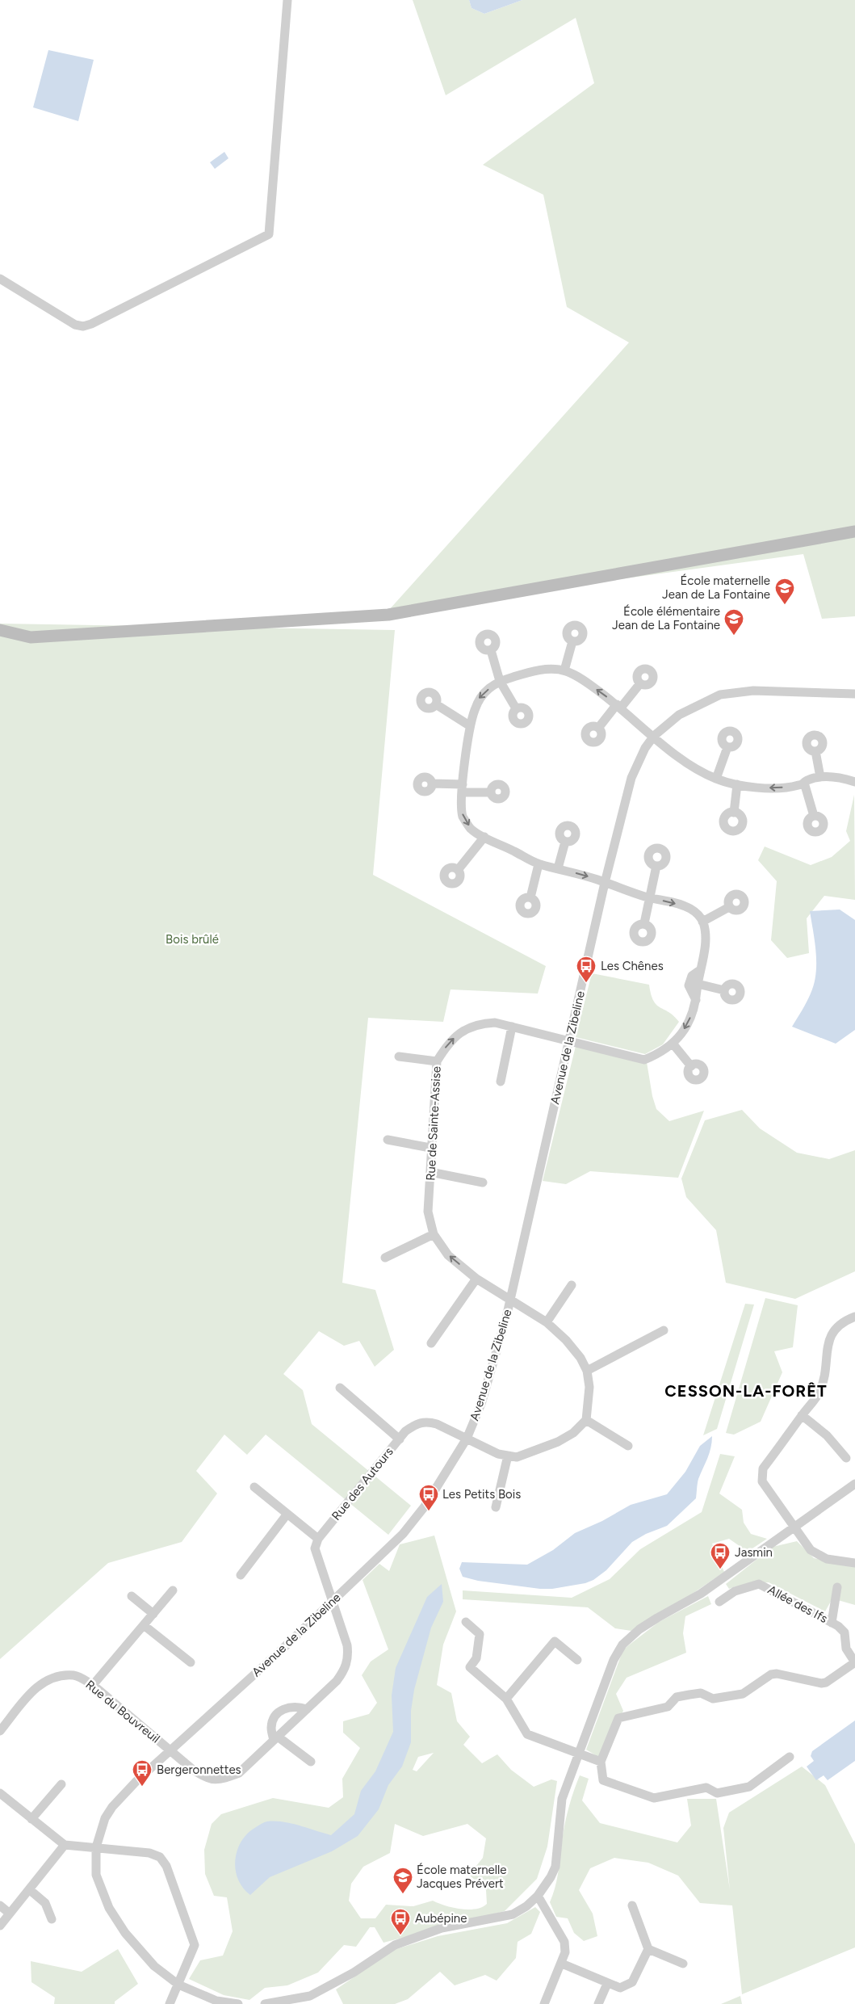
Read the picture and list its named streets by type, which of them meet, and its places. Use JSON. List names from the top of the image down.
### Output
{
  "streets": {
    "street": [
      "Avenue de la Zibeline",
      "Rue de Sainte-Assise",
      "Rue des Autours",
      "Allée des Ifs",
      "Rue du Bouvreuil"
    ]
  },
  "crossings": [
    ["Avenue de la Zibeline", "Rue de Sainte-Assise"],
    ["Avenue de la Zibeline", "Rue des Autours"],
    ["Avenue de la Zibeline", "Rue du Bouvreuil"]
  ],
  "districts": ["CESSON-LA-FORÊT"],
  "parks": ["Bois brûlé"],
  "places": {
    "school or university": ["École maternelle Jean de La Fontaine", "École élémentaire Jean de La Fontaine", "École maternelle Jacques Prévert"],
    "bus stop": [
      "Les Chênes",
      "Les Petits Bois",
      "Jasmin",
      "Bergeronnettes",
      "Aubépine"
    ]
  }
}
